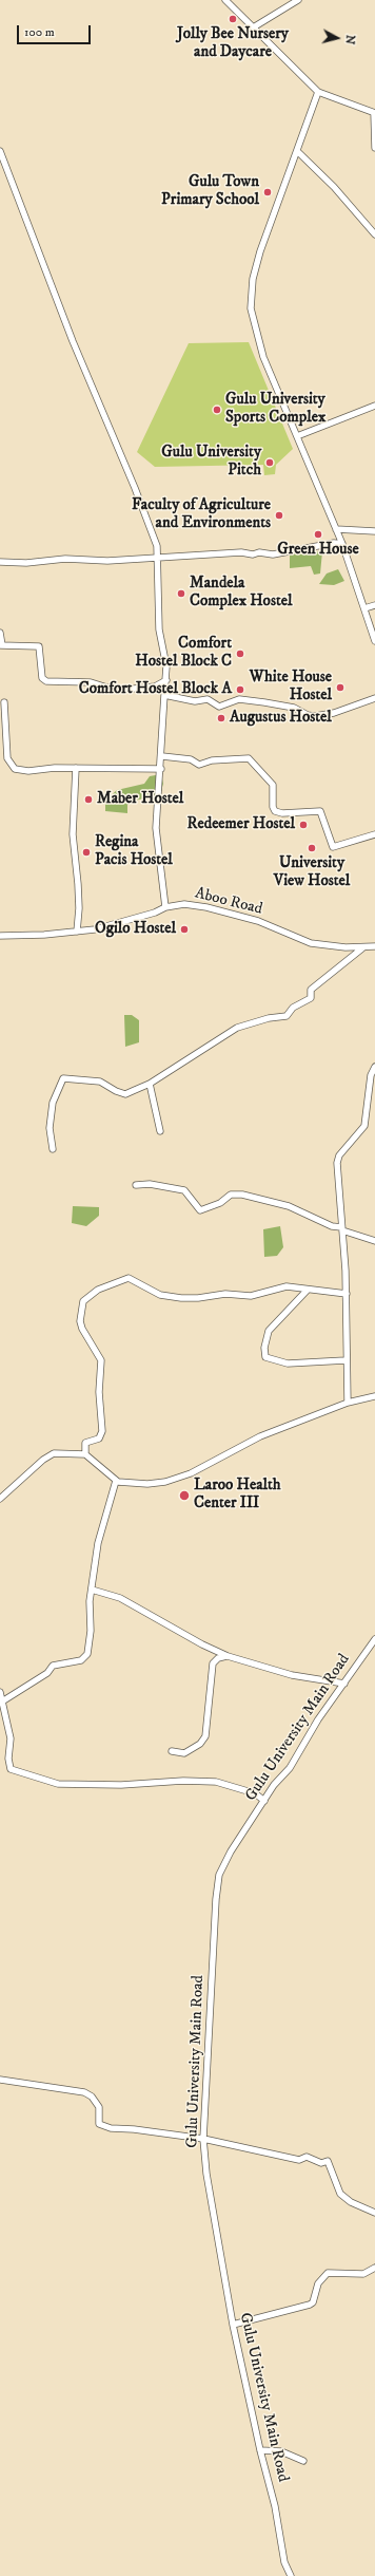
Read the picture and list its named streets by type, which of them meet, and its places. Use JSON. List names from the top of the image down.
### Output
{
  "streets": {
    "street": ["Aboo Road", "Gulu University Main Road"]
  },
  "places": [
    "Jolly Bee Nursery and Daycare",
    "Gulu Town Primary School",
    "Gulu University Sports Complex",
    "Gulu University Pitch",
    "Faculty of Agriculture and Environments",
    "Green House",
    "Mandela Complex Hostel",
    "Comfort Hostel Block C",
    "White House Hostel",
    "Comfort Hostel Block A",
    "Augustus Hostel",
    "Maber Hostel",
    "Redeemer Hostel",
    "University View Hostel",
    "Regina Pacis Hostel",
    "Ogilo Hostel",
    "Laroo Health Center III"
  ],
  "scale_bar": "100 m",
  "north": "right"
}
